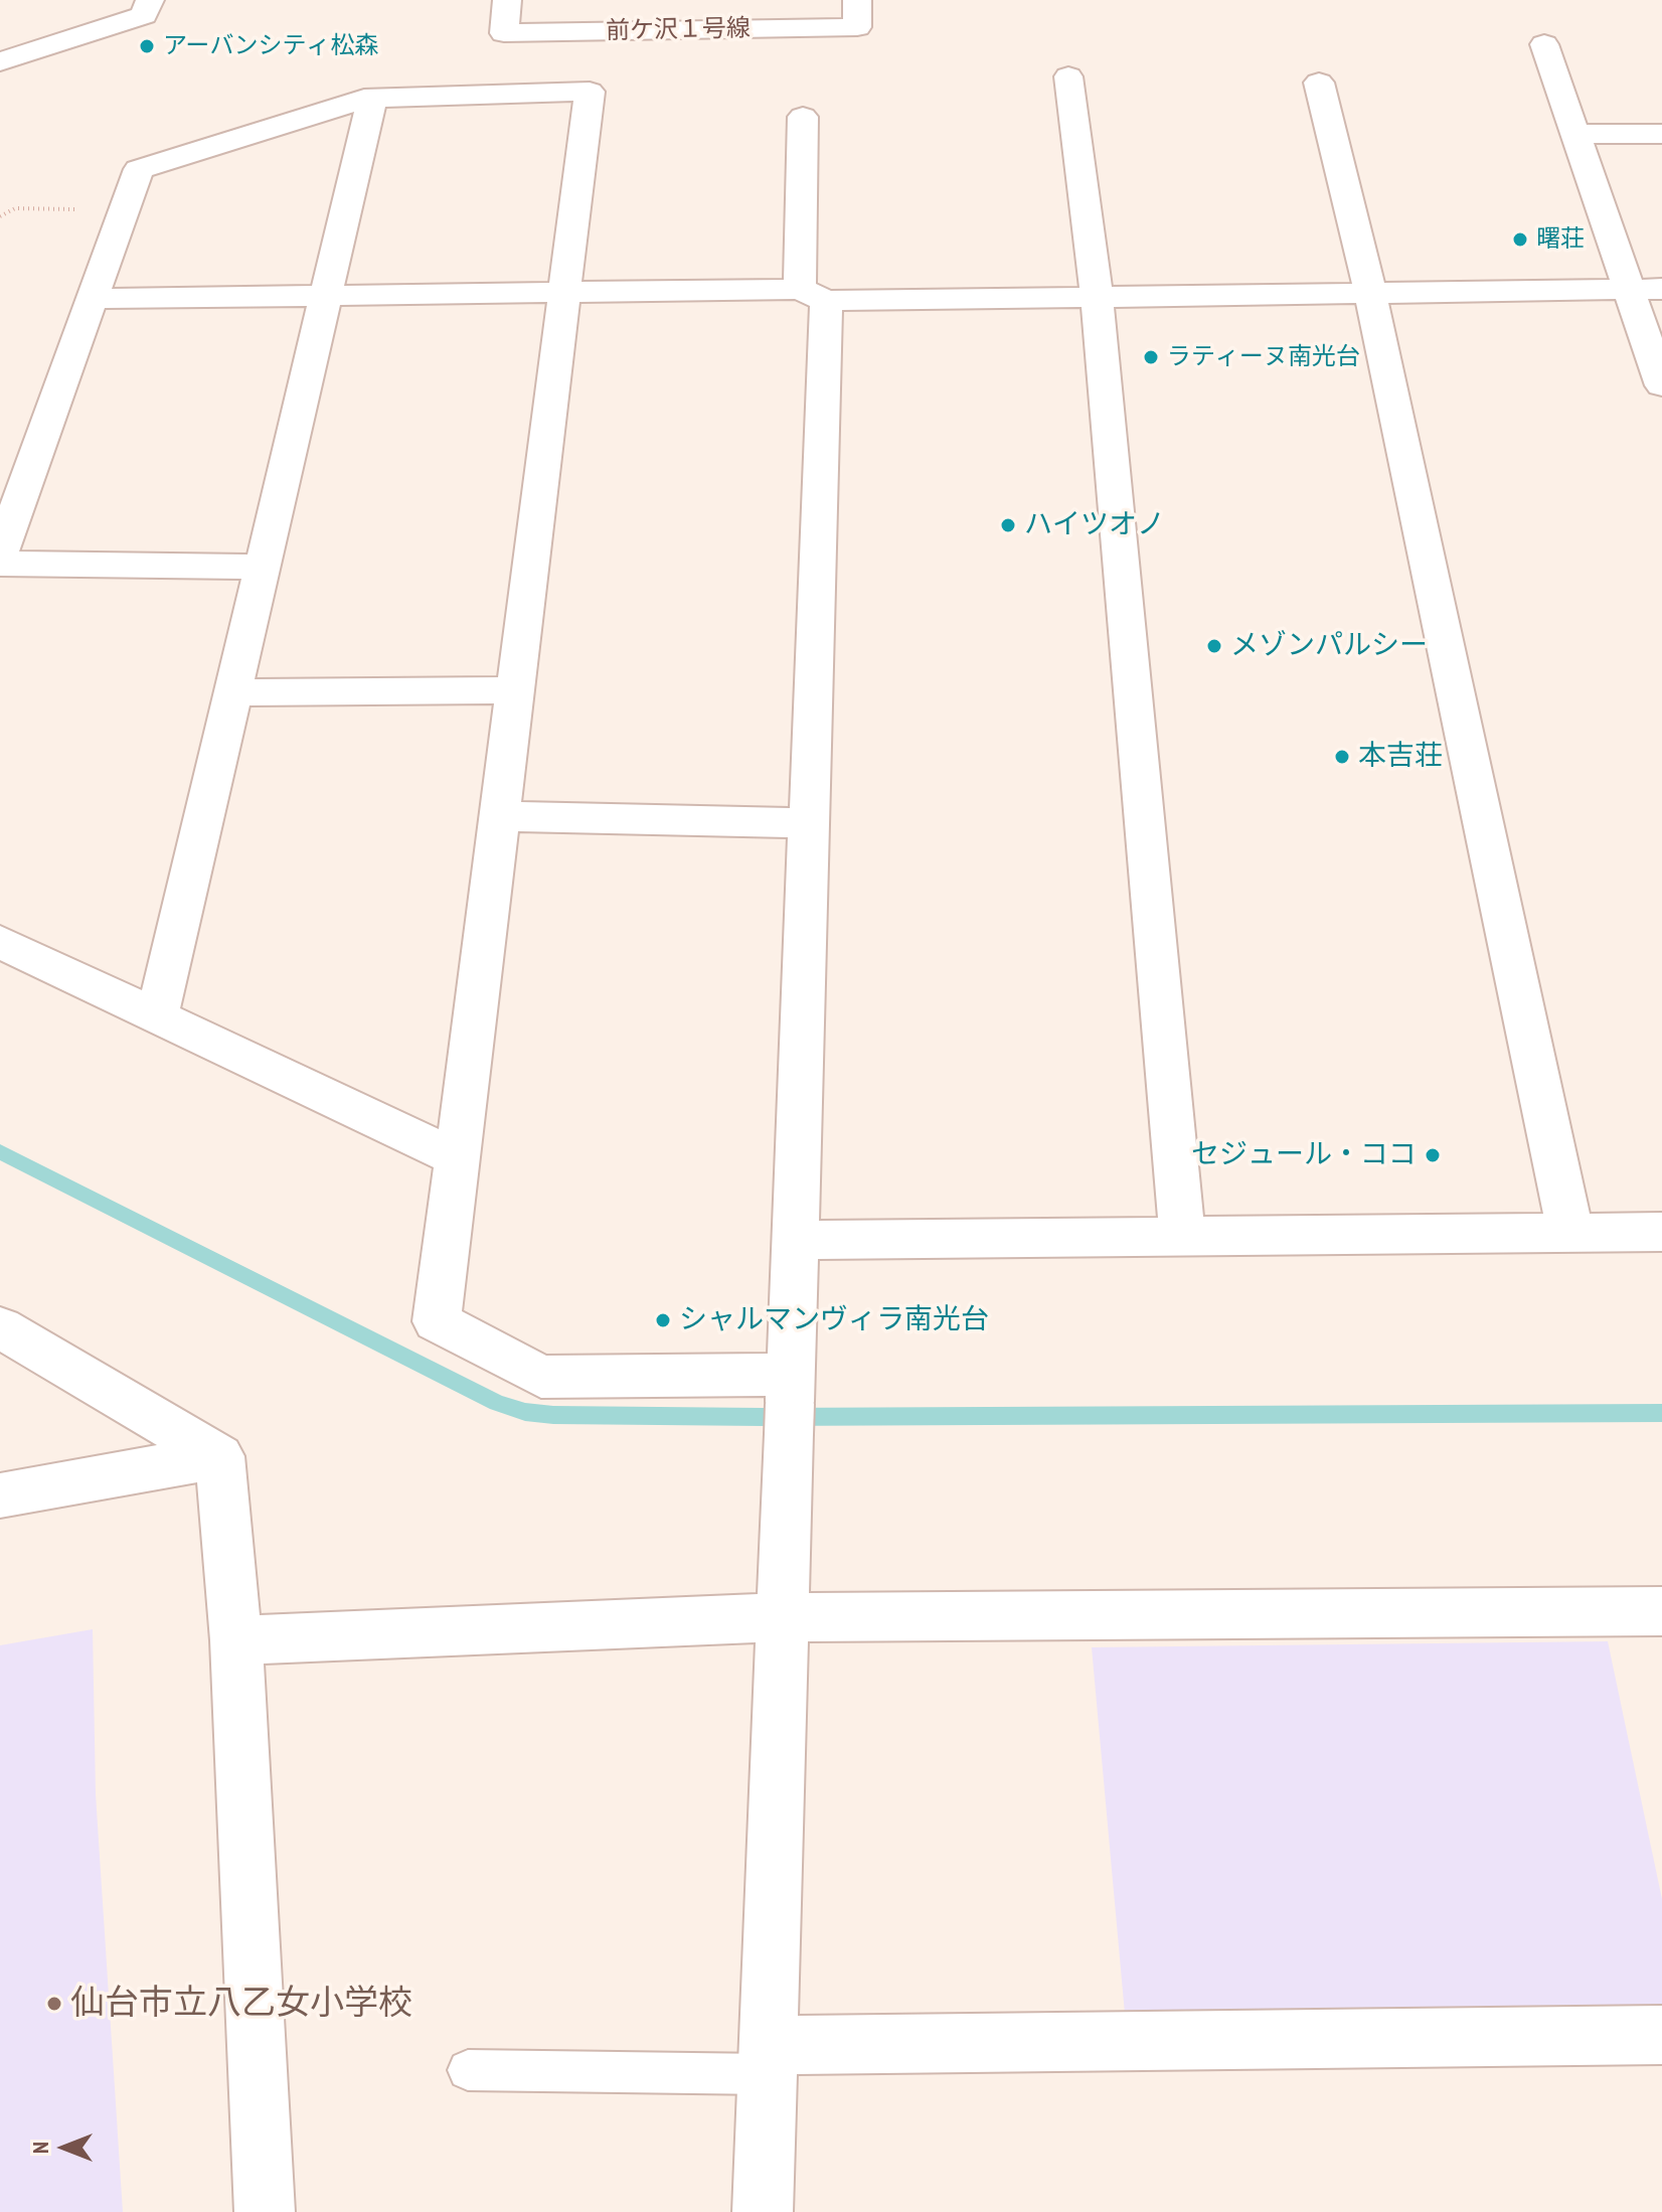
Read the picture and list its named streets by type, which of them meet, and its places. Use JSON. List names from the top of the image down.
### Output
{
  "streets": {
    "street": ["前ケ沢１号線"]
  },
  "places": [
    "アーバンシティ松森",
    "曙荘",
    "ラティーヌ南光台",
    "ハイツオノ",
    "メゾンパルシー",
    "本吉荘",
    "セジュール・ココ",
    "シャルマンヴィラ南光台",
    "仙台市立八乙女小学校"
  ],
  "north": "left"
}
